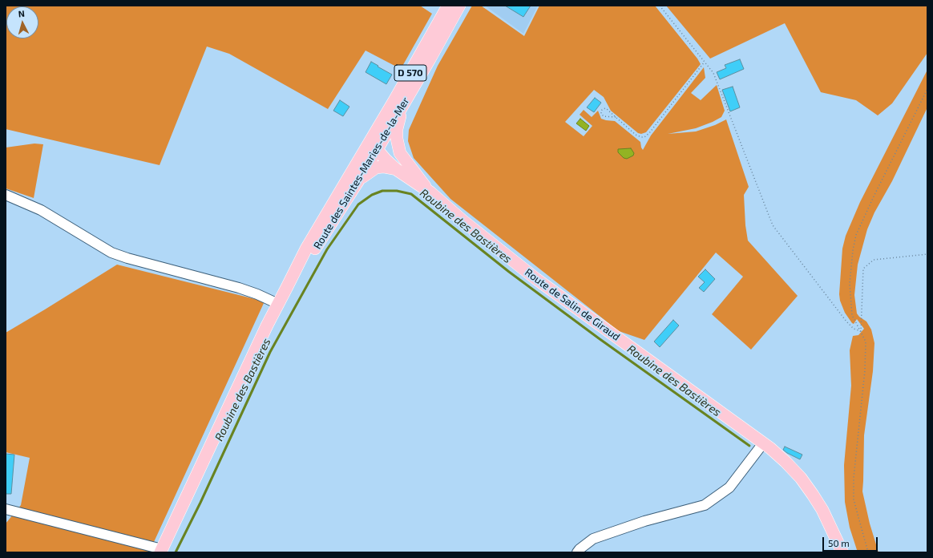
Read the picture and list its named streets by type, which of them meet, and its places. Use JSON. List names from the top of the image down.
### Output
{
  "streets": {
    "main road": ["D 570", "Route des Saintes-Maries-de-la-Mer", "Route de Salin de Giraud"]
  },
  "crossings": [
    ["Route des Saintes-Maries-de-la-Mer", "Route de Salin de Giraud"]
  ],
  "water": ["Roubine des Bastières"],
  "scale_bar": "50 m",
  "north": "top"
}
